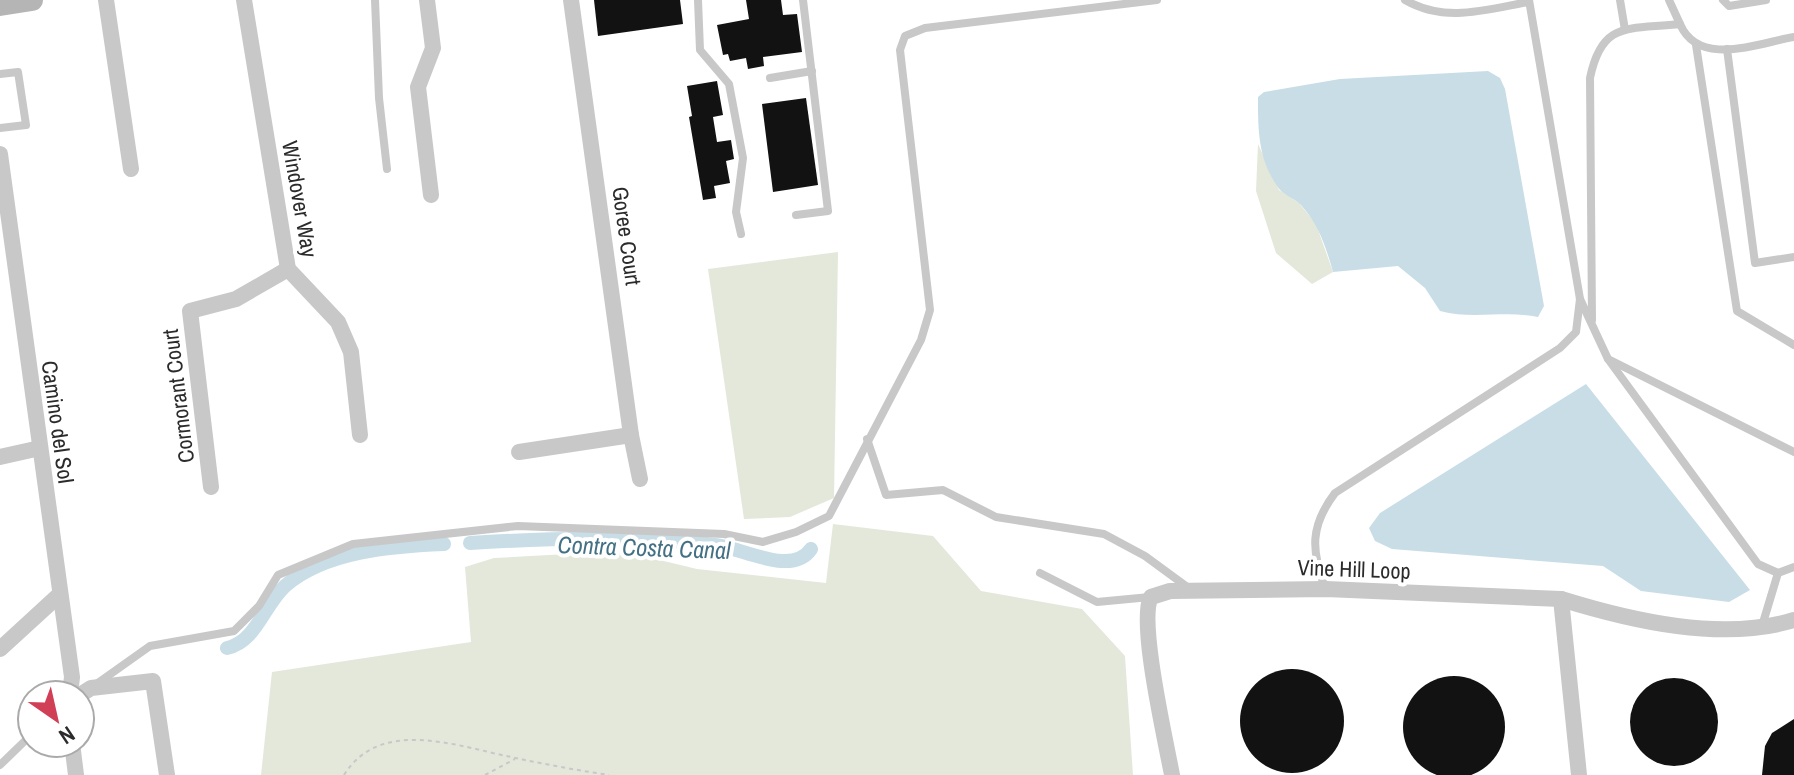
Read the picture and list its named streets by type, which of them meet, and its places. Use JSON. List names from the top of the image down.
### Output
{
  "streets": {
    "street": [
      "Windover Way",
      "Goree Court",
      "Cormorant Court",
      "Camino del Sol",
      "Vine Hill Loop"
    ]
  },
  "crossings": [
    ["Windover Way", "Cormorant Court"]
  ],
  "water": ["Contra Costa Canal"],
  "north": "bottom right"
}
